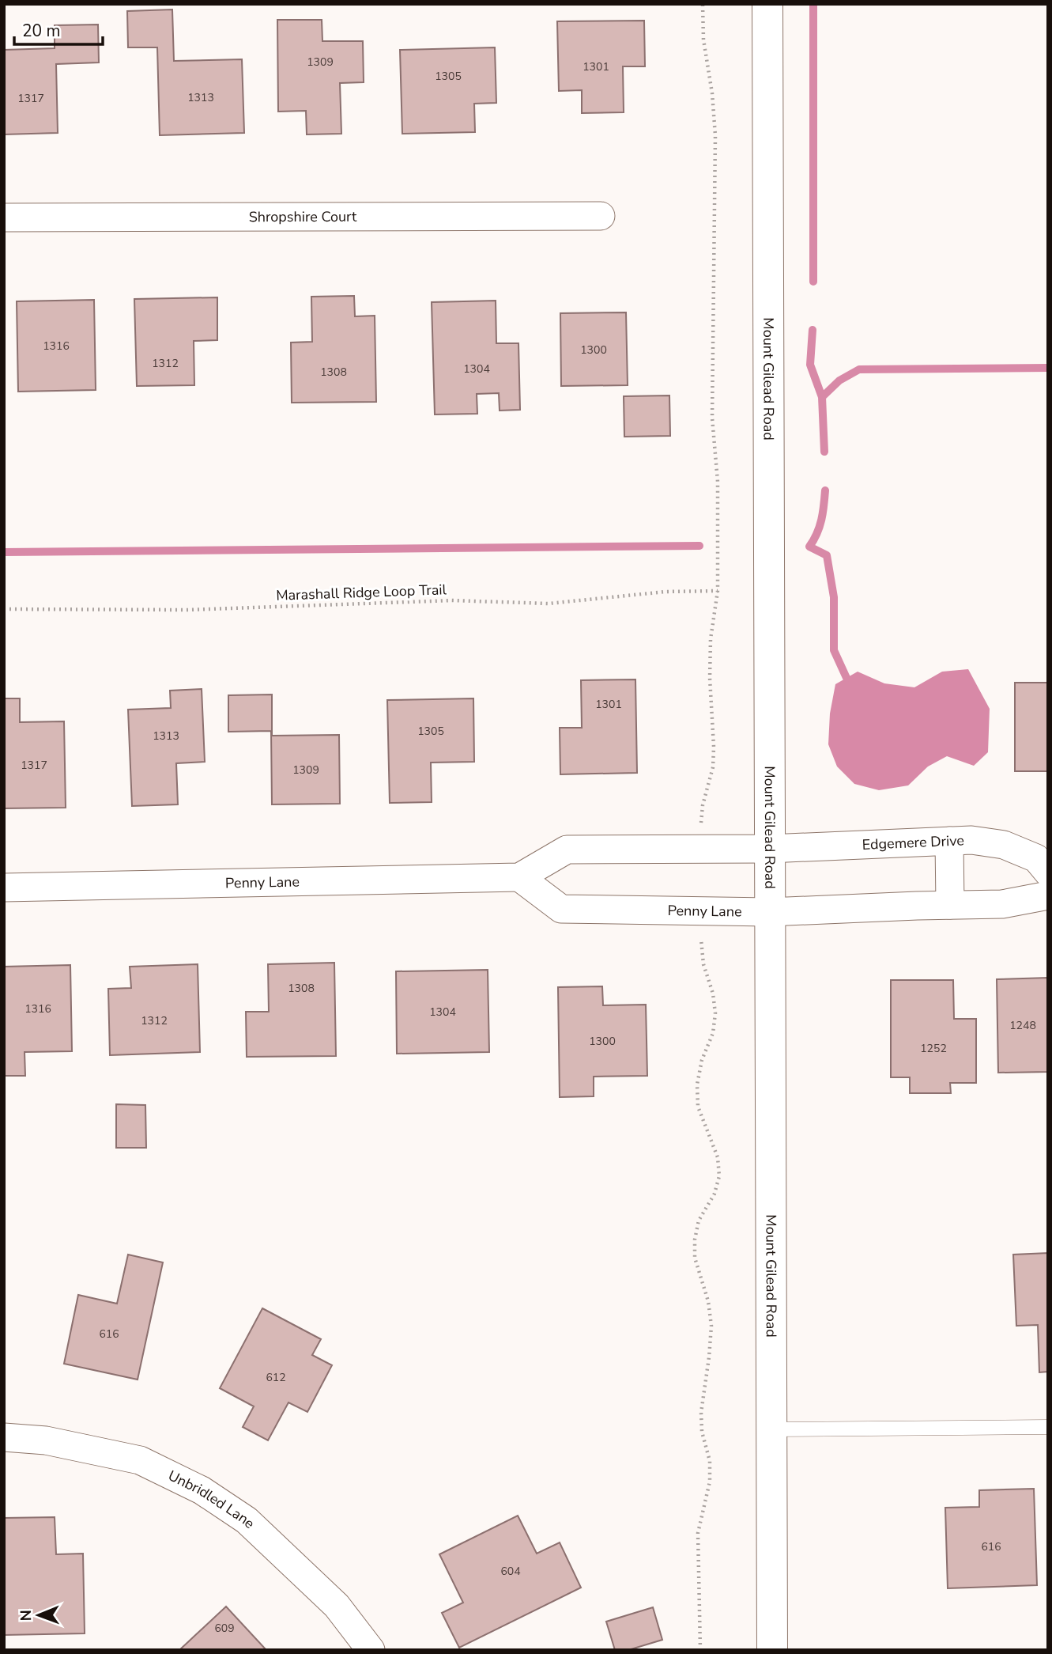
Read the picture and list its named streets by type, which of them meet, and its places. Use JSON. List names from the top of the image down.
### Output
{
  "streets": {
    "street": [
      "Shropshire Court",
      "Mount Gilead Road",
      "Edgemere Drive",
      "Penny Lane",
      "Unbridled Lane"
    ],
    "path": ["Marashall Ridge Loop Trail"]
  },
  "crossings": [
    ["Mount Gilead Road", "Edgemere Drive"],
    ["Mount Gilead Road", "Penny Lane"],
    ["Edgemere Drive", "Penny Lane"]
  ],
  "house_numbers": [
    "1309",
    "1301",
    "1305",
    "1313",
    "1317",
    "1316",
    "1300",
    "1312",
    "1304",
    "1308",
    "1301",
    "1305",
    "1313",
    "1317",
    "1309",
    "1308",
    "1316",
    "1304",
    "1312",
    "1248",
    "1300",
    "1252",
    "616",
    "612",
    "616",
    "604",
    "609"
  ],
  "scale_bar": "20 m",
  "north": "left"
}
